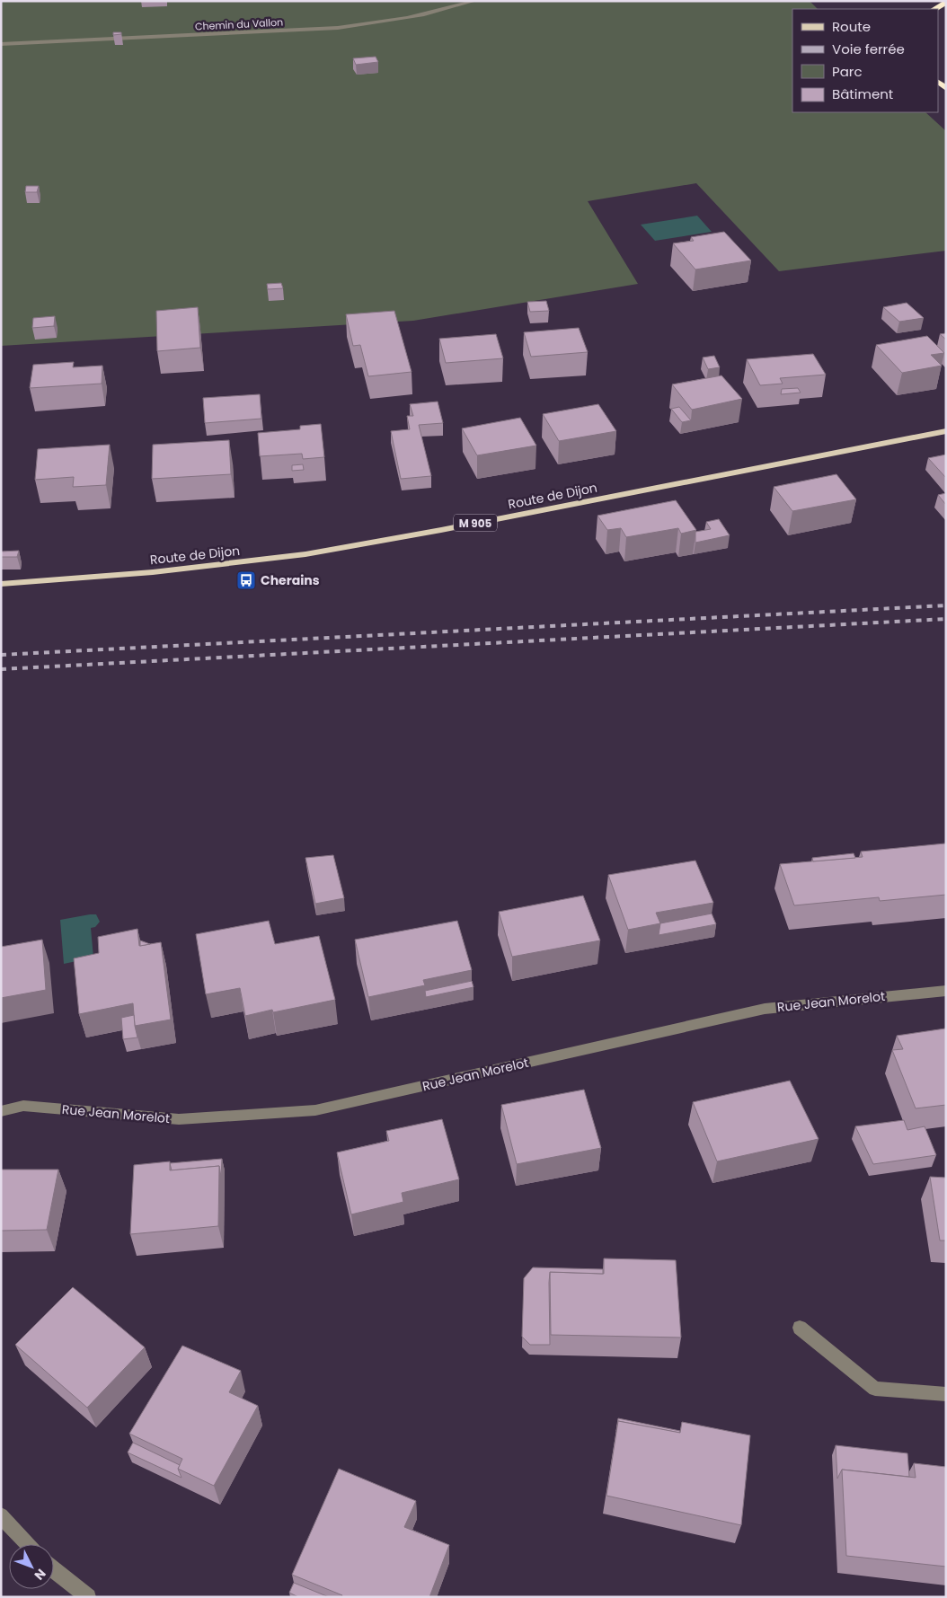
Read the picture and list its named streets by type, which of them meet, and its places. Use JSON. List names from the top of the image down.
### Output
{
  "streets": {
    "main road": ["Route de Dijon", "M 905"],
    "street": ["Chemin du Vallon", "Rue Jean Morelot"]
  },
  "places": {
    "bus stop": ["Cherains"]
  },
  "legend": [
    "Route",
    "Voie ferrée",
    "Parc",
    "Bâtiment"
  ],
  "north": "bottom right"
}
